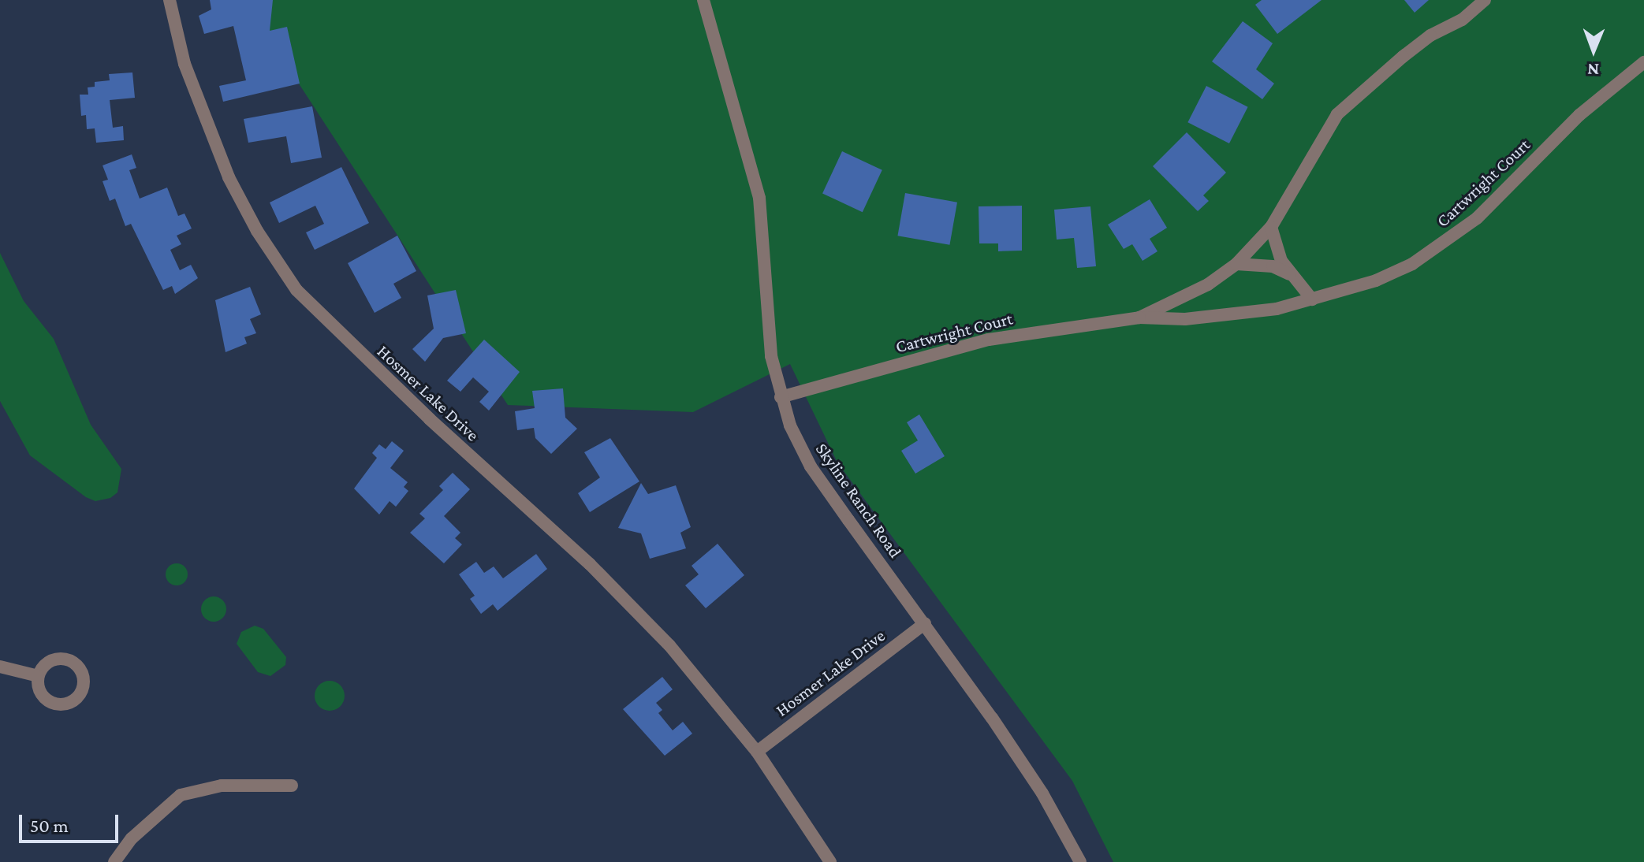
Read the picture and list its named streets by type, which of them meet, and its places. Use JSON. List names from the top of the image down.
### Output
{
  "streets": {
    "street": ["Cartwright Court", "Hosmer Lake Drive", "Skyline Ranch Road"]
  },
  "crossings": [
    ["Cartwright Court", "Skyline Ranch Road"],
    ["Hosmer Lake Drive", "Skyline Ranch Road"]
  ],
  "scale_bar": "50 m",
  "north": "bottom"
}
